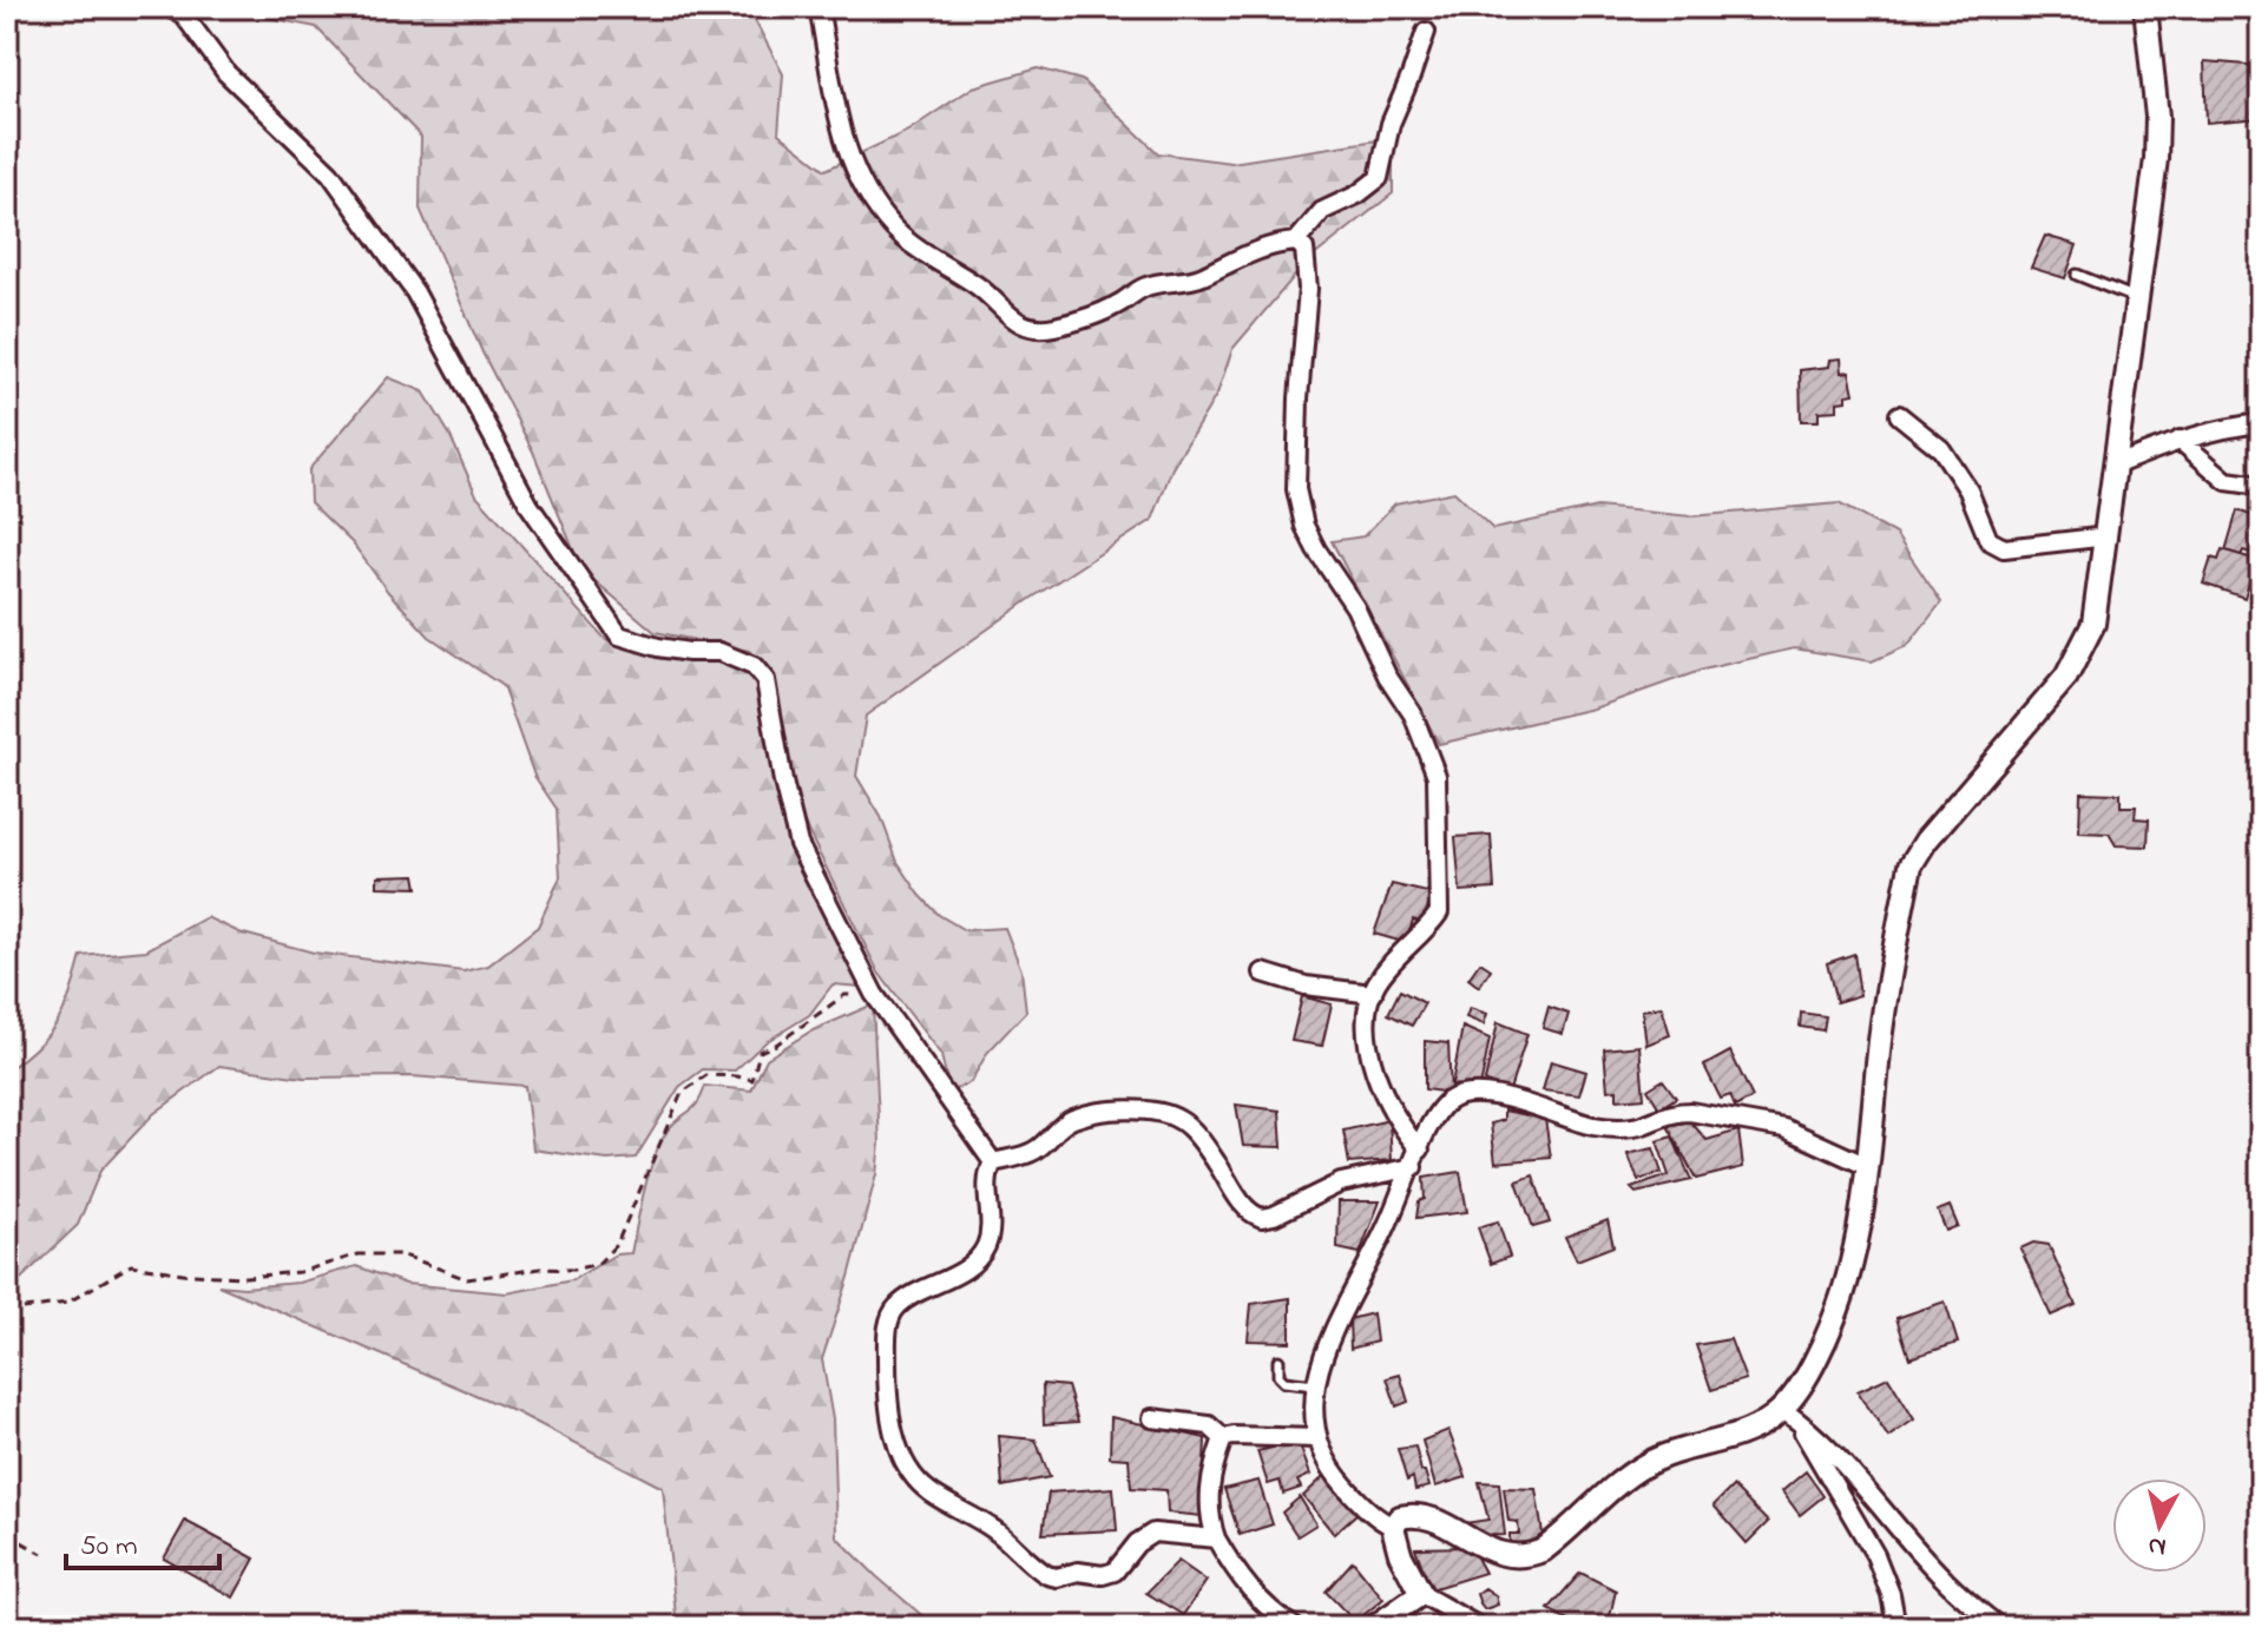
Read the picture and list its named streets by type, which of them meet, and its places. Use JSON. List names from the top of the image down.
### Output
{
  "scale_bar": "50 m",
  "north": "bottom"
}
